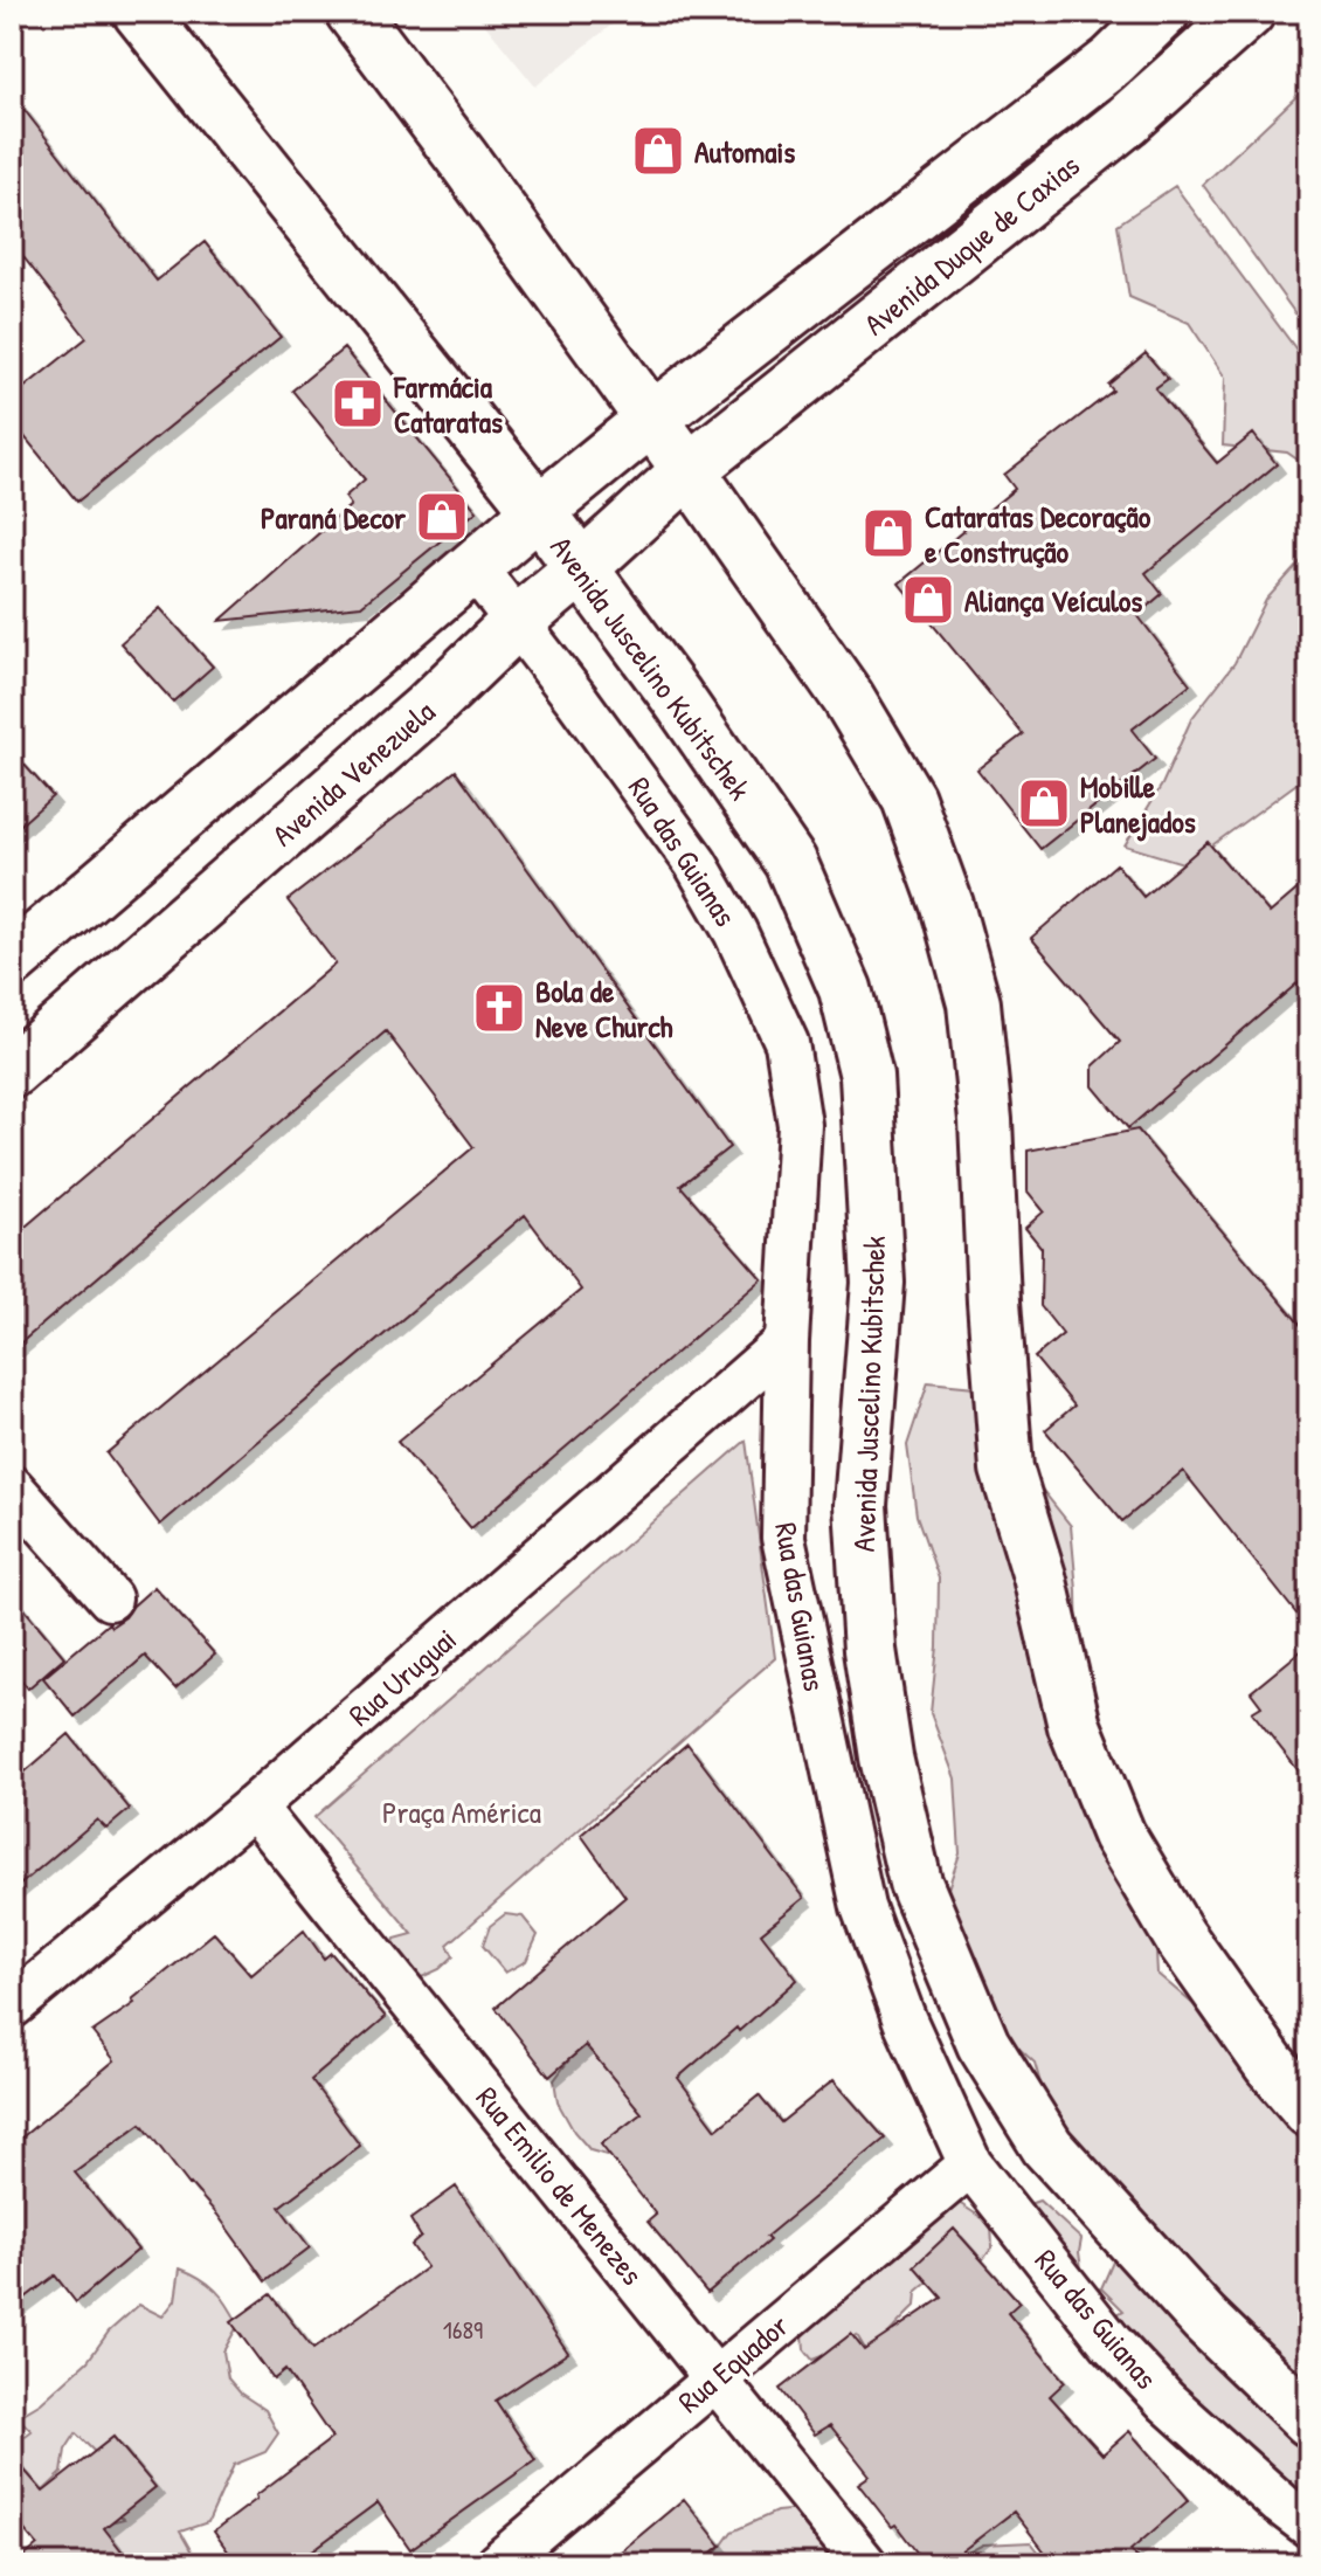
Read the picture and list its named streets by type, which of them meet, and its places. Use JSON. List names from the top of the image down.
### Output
{
  "streets": {
    "main road": ["Avenida Duque de Caxias", "Avenida Juscelino Kubitschek", "Avenida Venezuela"],
    "street": [
      "Rua das Guianas",
      "Rua Uruguai",
      "Rua Emilio de Menezes",
      "Rua Equador"
    ]
  },
  "crossings": [
    ["Avenida Duque de Caxias", "Avenida Venezuela"],
    ["Avenida Juscelino Kubitschek", "Avenida Venezuela"],
    ["Avenida Venezuela", "Rua das Guianas"],
    ["Rua das Guianas", "Rua Uruguai"],
    ["Rua das Guianas", "Rua Equador"],
    ["Rua Uruguai", "Rua Emilio de Menezes"],
    ["Rua Emilio de Menezes", "Rua Equador"]
  ],
  "parks": ["Praça América"],
  "places": {
    "shop": [
      "Automais",
      "Paraná Decor",
      "Cataratas Decoração e Construção",
      "Aliança Veículos",
      "Mobille Planejados"
    ],
    "pharmacy": ["Farmácia Cataratas"],
    "church": ["Bola de Neve Church"]
  },
  "house_numbers": ["1689"]
}
